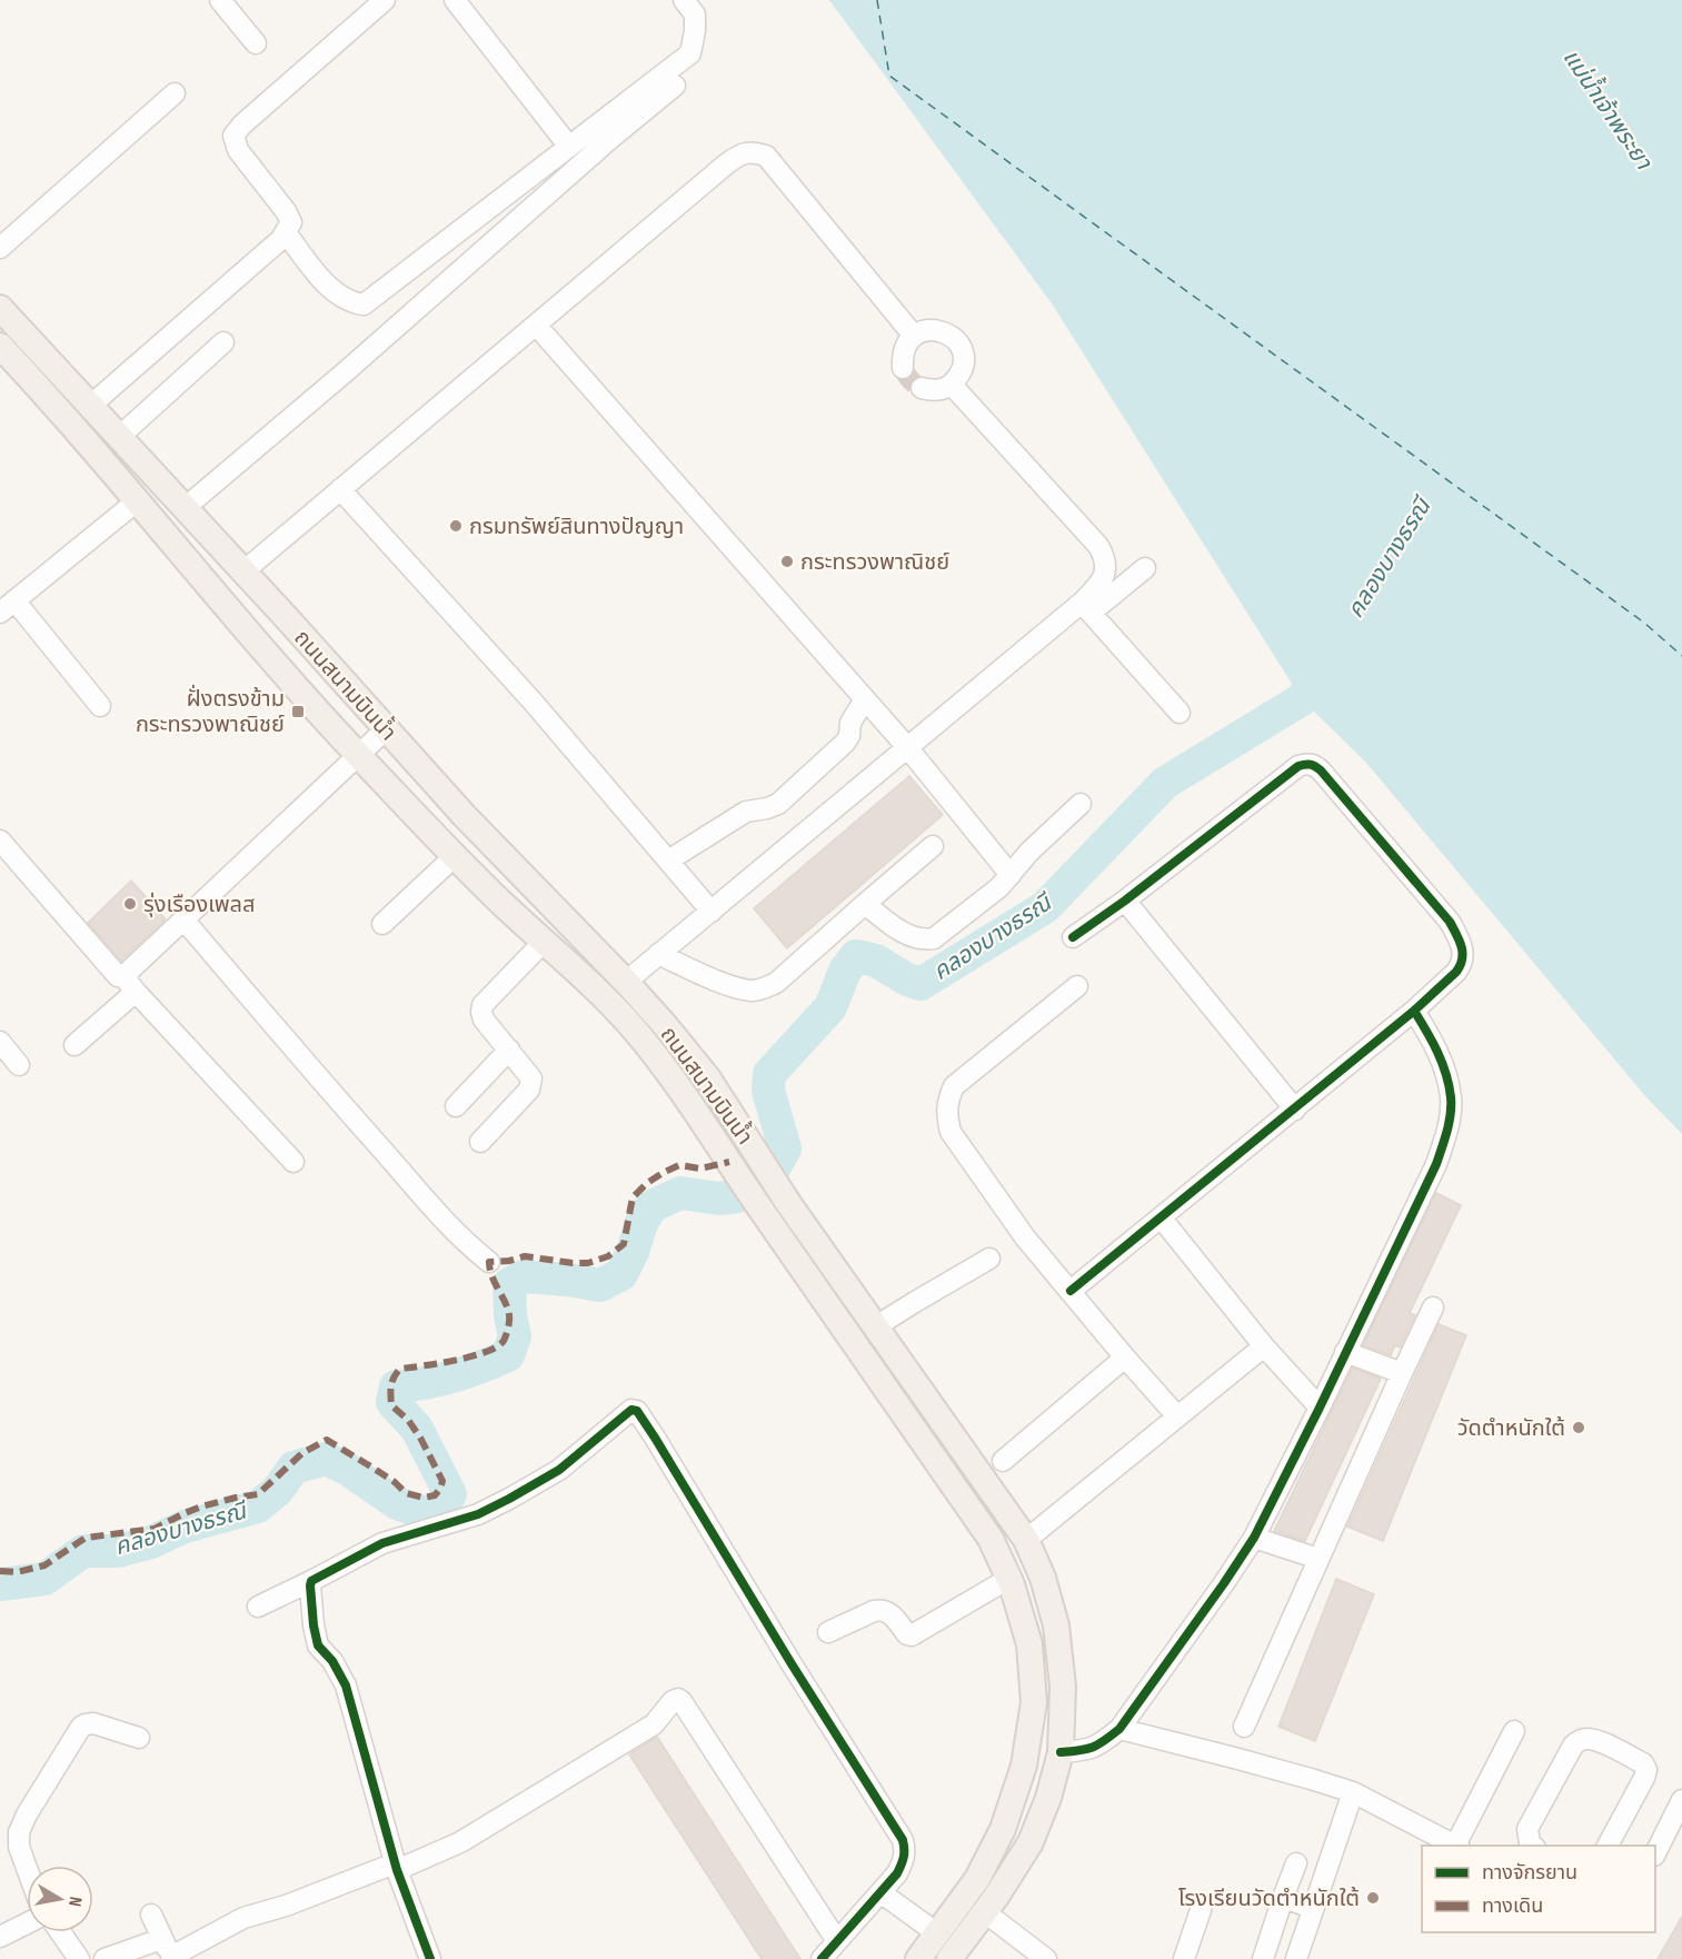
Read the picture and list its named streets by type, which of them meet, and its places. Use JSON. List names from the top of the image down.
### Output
{
  "streets": {
    "main road": ["ถนนสนามบินน้ำ"]
  },
  "water": ["แม่น้ำเจ้าพระยา", "คลองบางธรณี"],
  "places": {
    "other": [
      "กรมทรัพย์สินทางปัญญา",
      "กระทรวงพาณิชย์",
      "รุ่งเรืองเพลส",
      "วัดตำหนักใต้",
      "โรงเรียนวัดตำหนักใต้"
    ],
    "transit": ["ฝั่งตรงข้าม กระทรวงพาณิชย์"]
  },
  "legend": ["ทางจักรยาน", "ทางเดิน"],
  "north": "right"
}
